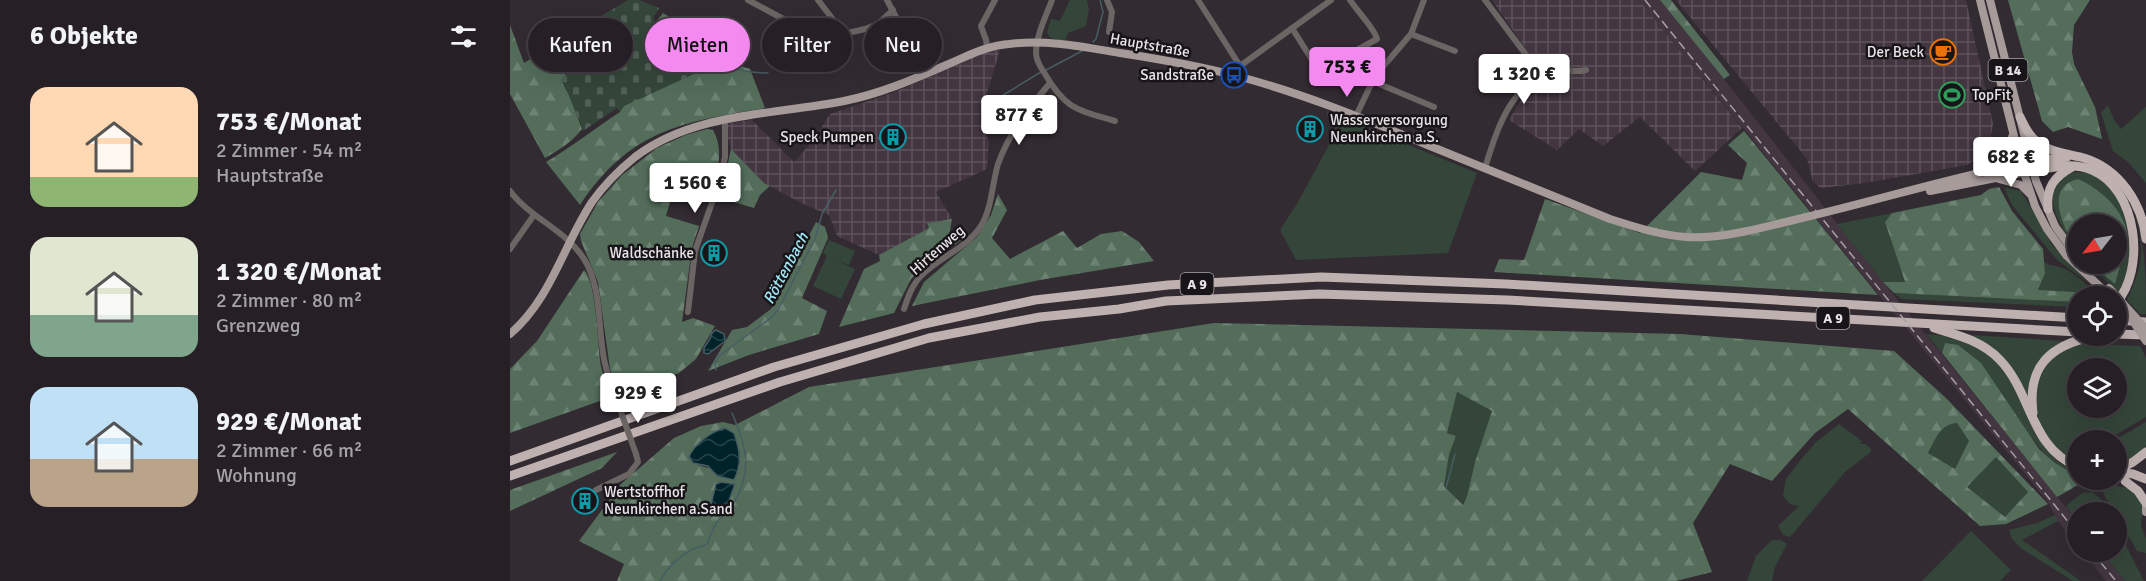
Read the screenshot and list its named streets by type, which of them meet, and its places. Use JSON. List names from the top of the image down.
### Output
{
  "streets": {
    "highway": ["A 9"],
    "main road": ["Hauptstraße", "B 14"],
    "street": ["Hirtenweg"]
  },
  "crossings": [
    ["Hauptstraße", "B 14"]
  ],
  "water": ["Röttenbach"],
  "places": {
    "cafe": ["Der Beck"],
    "bus stop": ["Sandstraße"],
    "sports": ["TopFit"],
    "building": [
      "Wasserversorgung Neunkirchen a.S.",
      "Speck Pumpen",
      "Waldschänke",
      "Wertstoffhof Neunkirchen a.Sand"
    ]
  },
  "north": "bottom left",
  "page": {
    "heading": "6 Objekte",
    "chip": [
      "Kaufen",
      "Mieten",
      "Filter",
      "Neu"
    ],
    "price": [
      "753 €",
      "1 320 €",
      "877 €",
      "682 €",
      "1 560 €",
      "929 €"
    ],
    "list": [
      {
        "name": "753 €/Monat",
        "note": "2 Zimmer · 54 m² · Hauptstraße"
      },
      {
        "name": "1 320 €/Monat",
        "note": "2 Zimmer · 80 m² · Grenzweg"
      },
      {
        "name": "929 €/Monat",
        "note": "2 Zimmer · 66 m² · Wohnung"
      }
    ],
    "map_buttons": ["+", "−"]
  }
}
